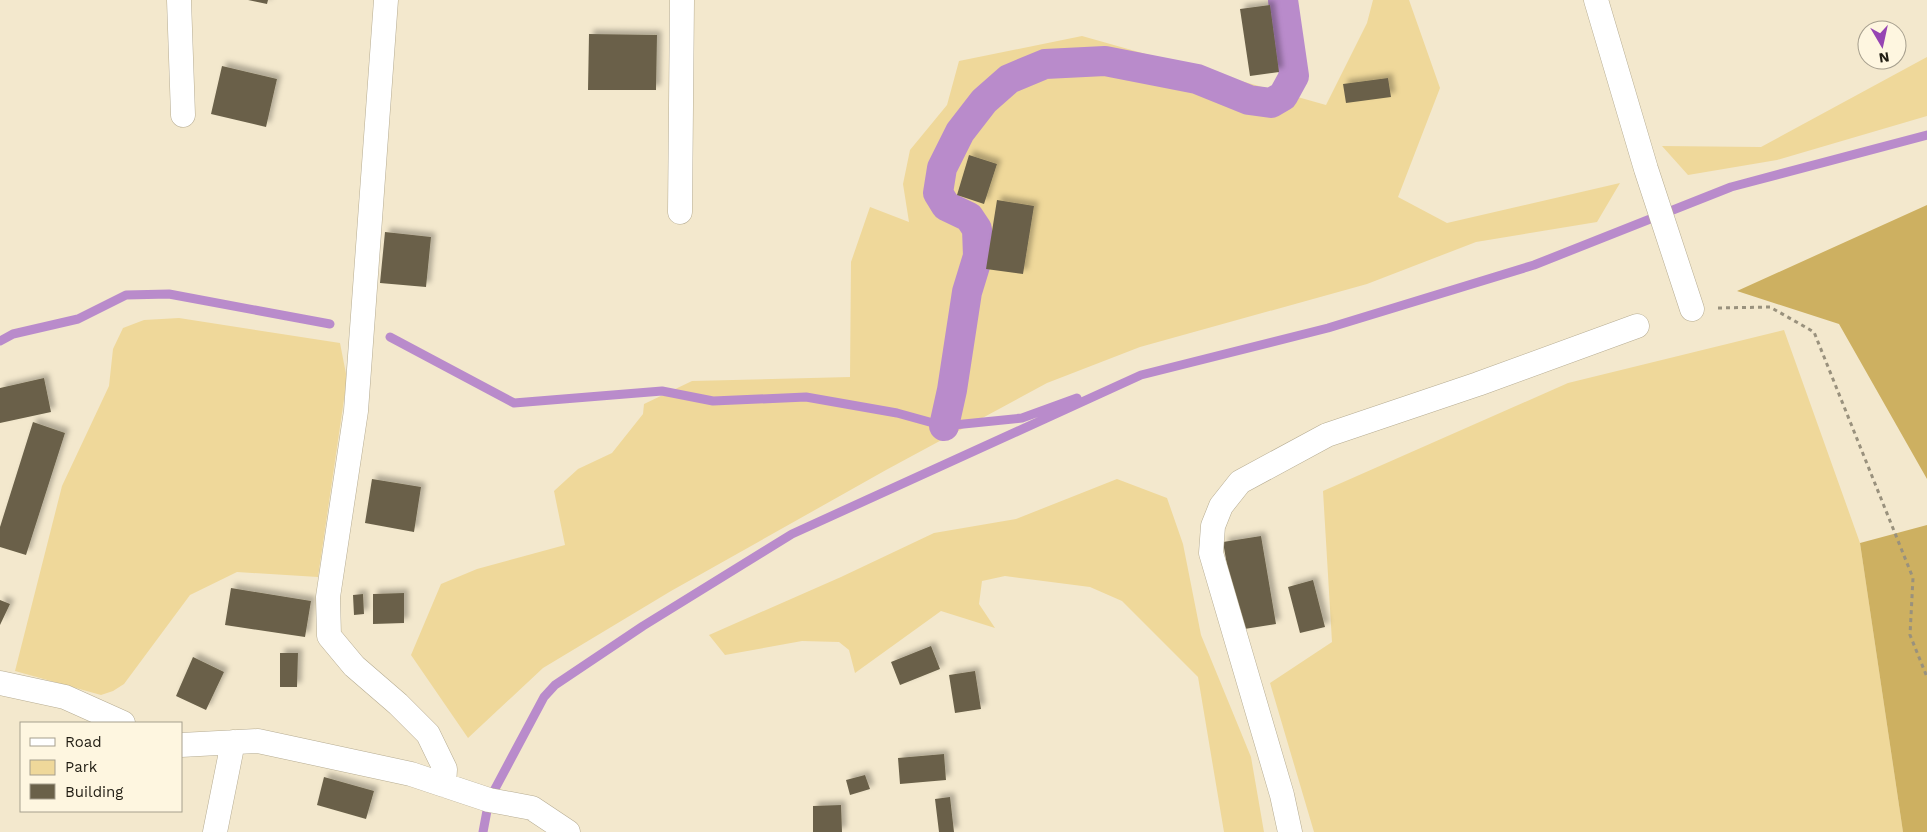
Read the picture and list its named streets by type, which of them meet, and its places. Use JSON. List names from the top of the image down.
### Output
{
  "legend": ["Road", "Park", "Building"],
  "north": "bottom"
}
